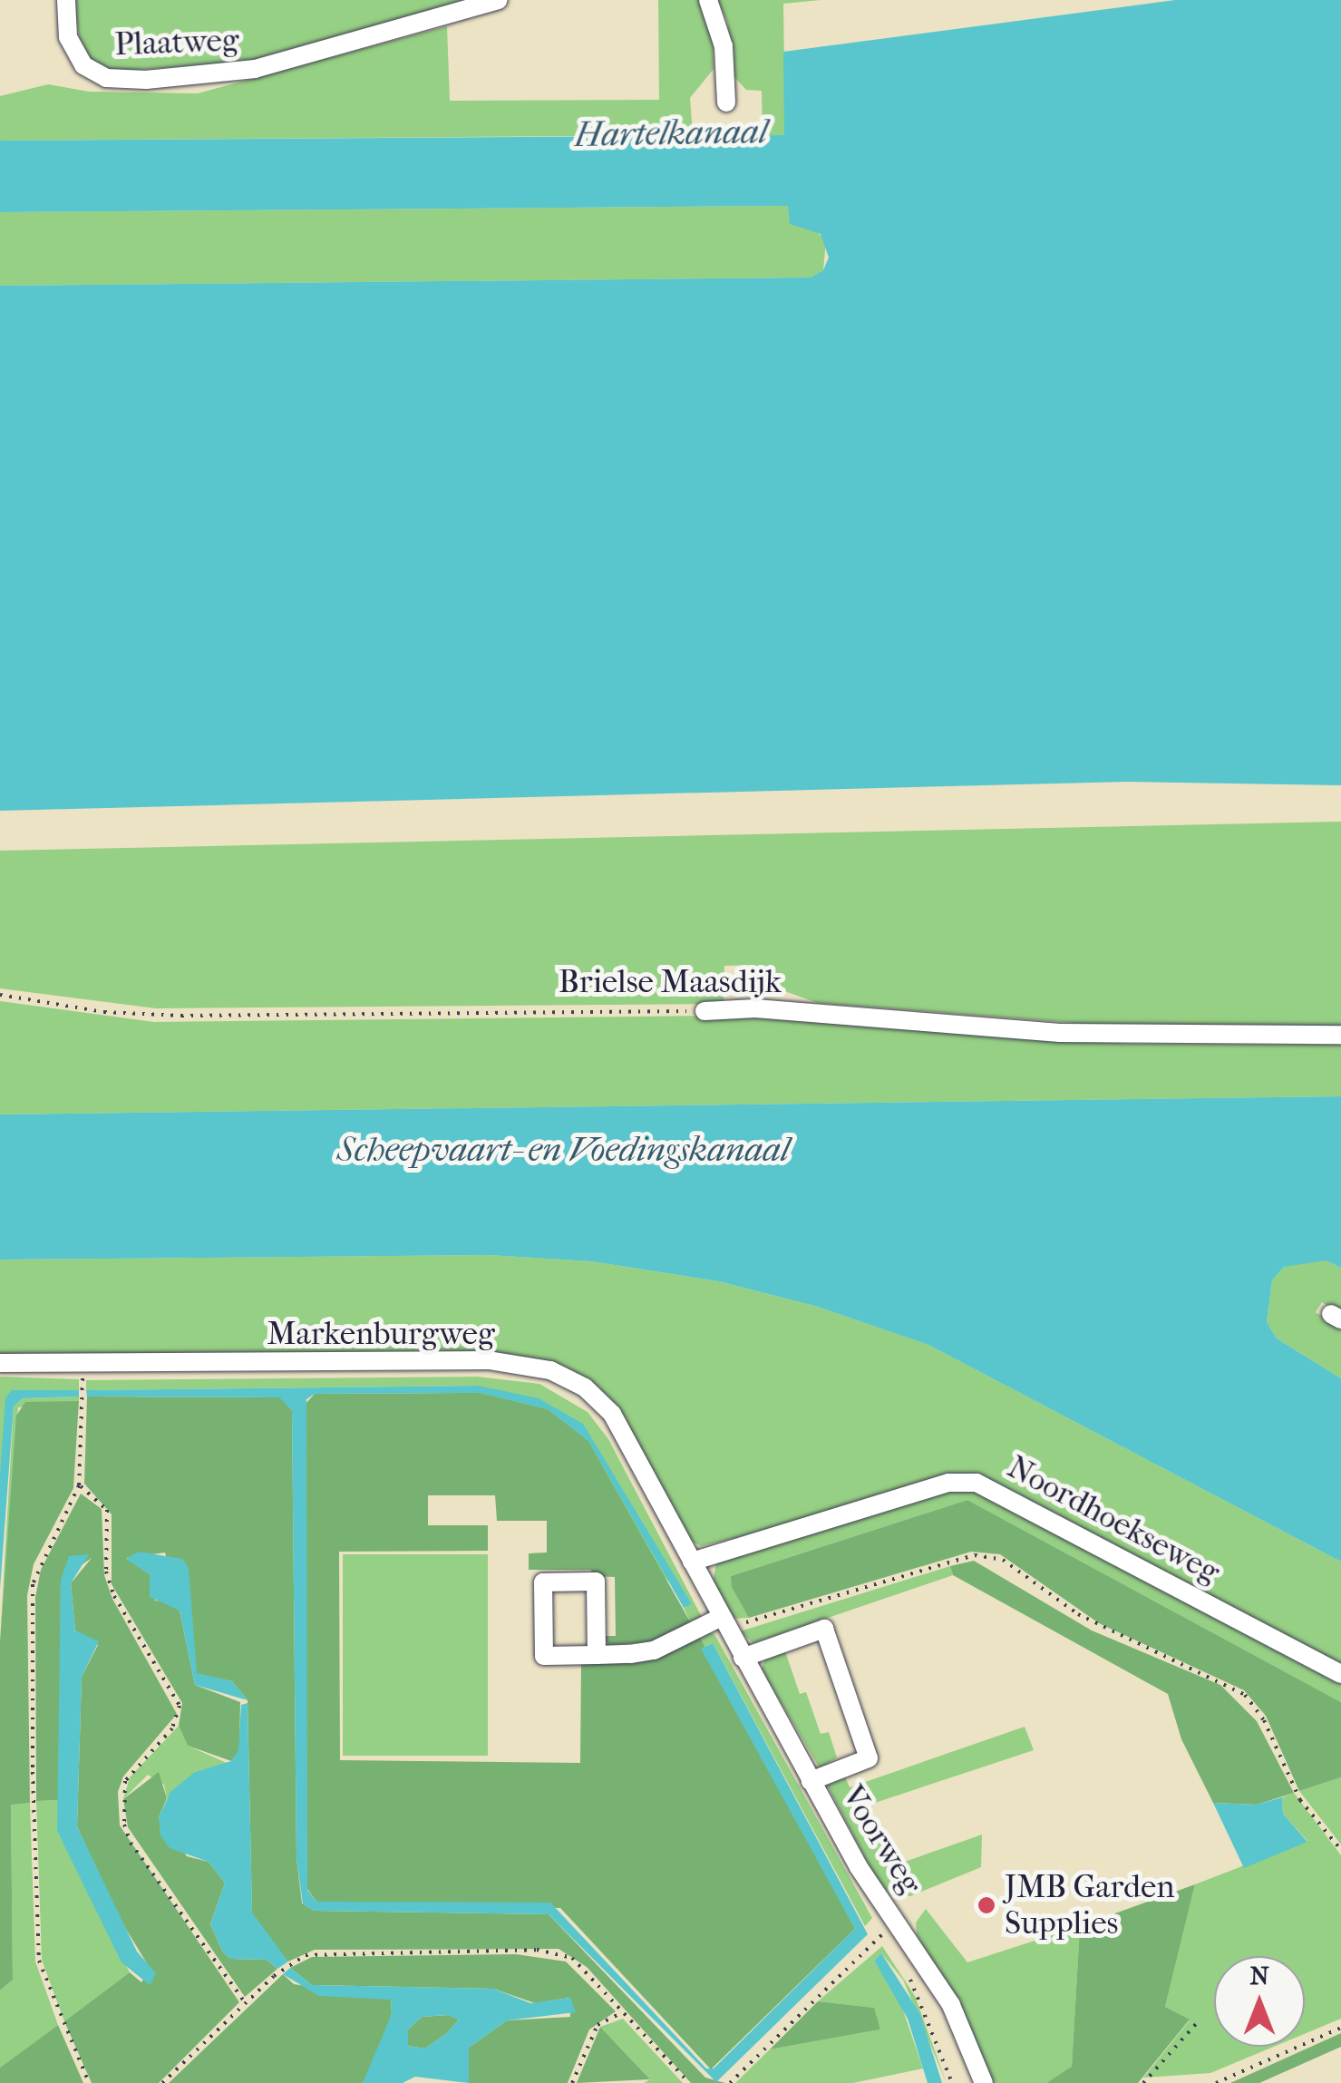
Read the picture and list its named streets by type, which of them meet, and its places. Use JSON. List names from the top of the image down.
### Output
{
  "streets": {
    "street": [
      "Plaatweg",
      "Brielse Maasdijk",
      "Markenburgweg",
      "Noordhoekseweg",
      "Voorweg"
    ]
  },
  "crossings": [
    ["Markenburgweg", "Noordhoekseweg"],
    ["Markenburgweg", "Voorweg"]
  ],
  "water": ["Hartelkanaal", "Scheepvaart- en Voedingskanaal"],
  "places": ["JMB Garden Supplies"],
  "north": "top"
}
